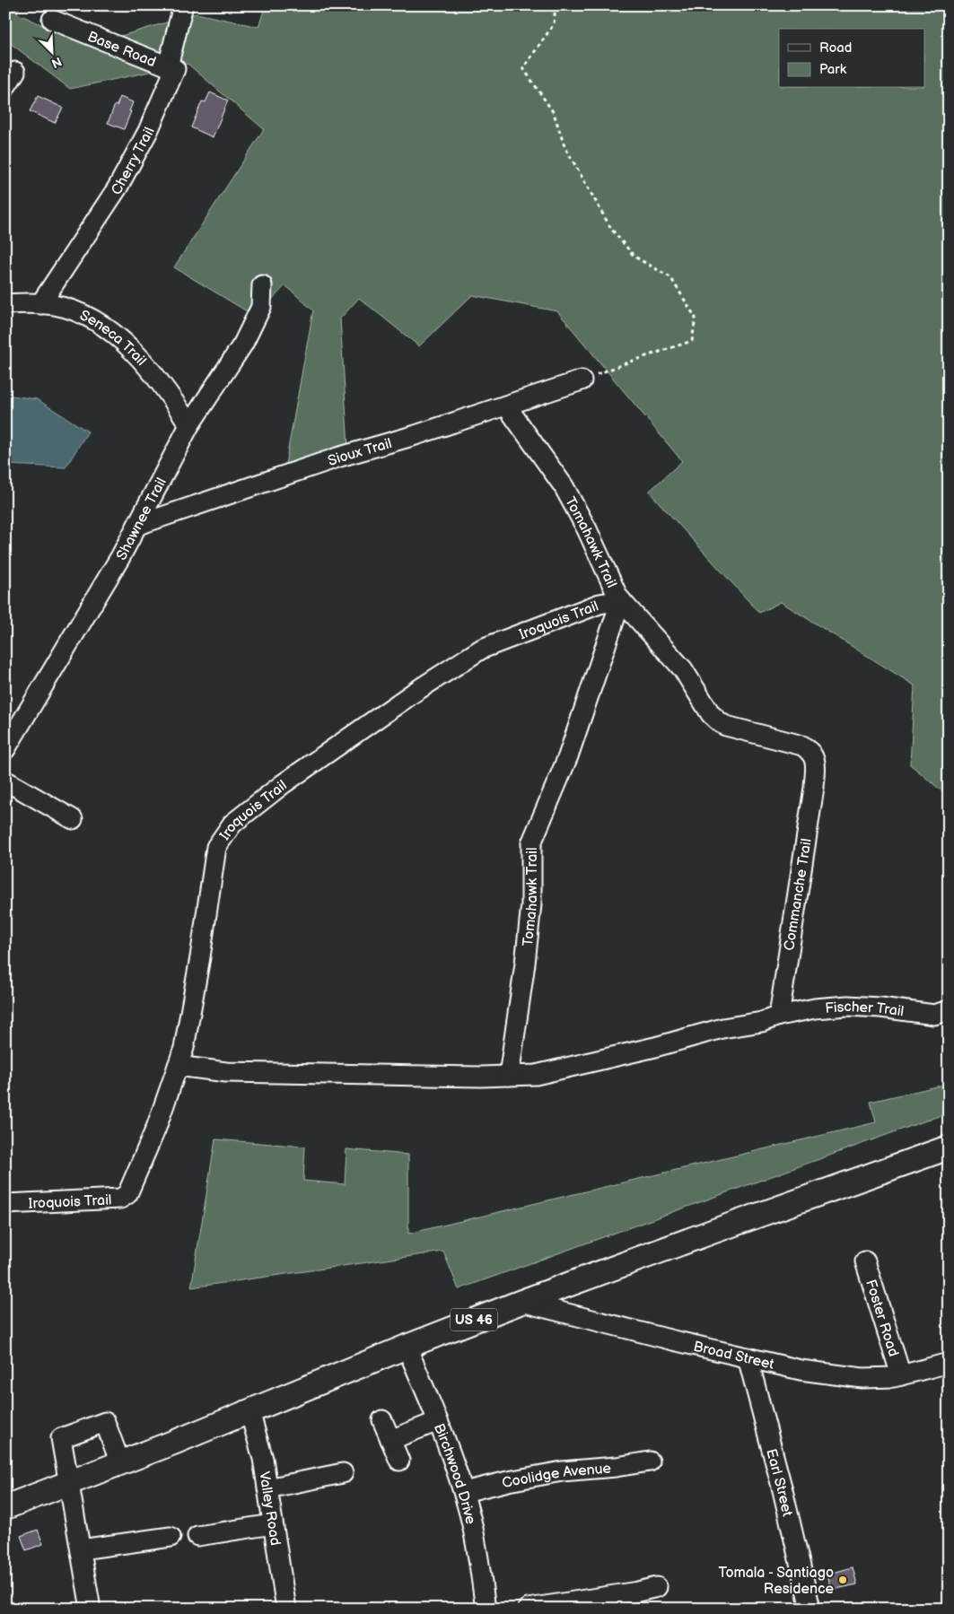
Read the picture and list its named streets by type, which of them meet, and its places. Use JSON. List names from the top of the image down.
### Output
{
  "streets": {
    "main road": ["US 46"],
    "street": [
      "Base Road",
      "Cherry Trail",
      "Seneca Trail",
      "Sioux Trail",
      "Shawnee Trail",
      "Tomahawk Trail",
      "Iroquois Trail",
      "Commanche Trail",
      "Fischer Trail",
      "Foster Road",
      "Broad Street",
      "Birchwood Drive",
      "Coolidge Avenue",
      "Earl Street",
      "Valley Road"
    ]
  },
  "crossings": [
    ["Base Road", "Cherry Trail"],
    ["Cherry Trail", "Seneca Trail"],
    ["Seneca Trail", "Shawnee Trail"],
    ["Sioux Trail", "Shawnee Trail"],
    ["Sioux Trail", "Tomahawk Trail"],
    ["Tomahawk Trail", "Iroquois Trail"],
    ["Tomahawk Trail", "Commanche Trail"],
    ["Iroquois Trail", "Commanche Trail"],
    ["Commanche Trail", "Fischer Trail"],
    ["Foster Road", "Broad Street"],
    ["US 46", "Broad Street"],
    ["US 46", "Birchwood Drive"],
    ["US 46", "Valley Road"],
    ["Broad Street", "Earl Street"],
    ["Birchwood Drive", "Coolidge Avenue"]
  ],
  "places": ["Tomala - Santiago Residence"],
  "legend": ["Road", "Park"],
  "north": "bottom right"
}
